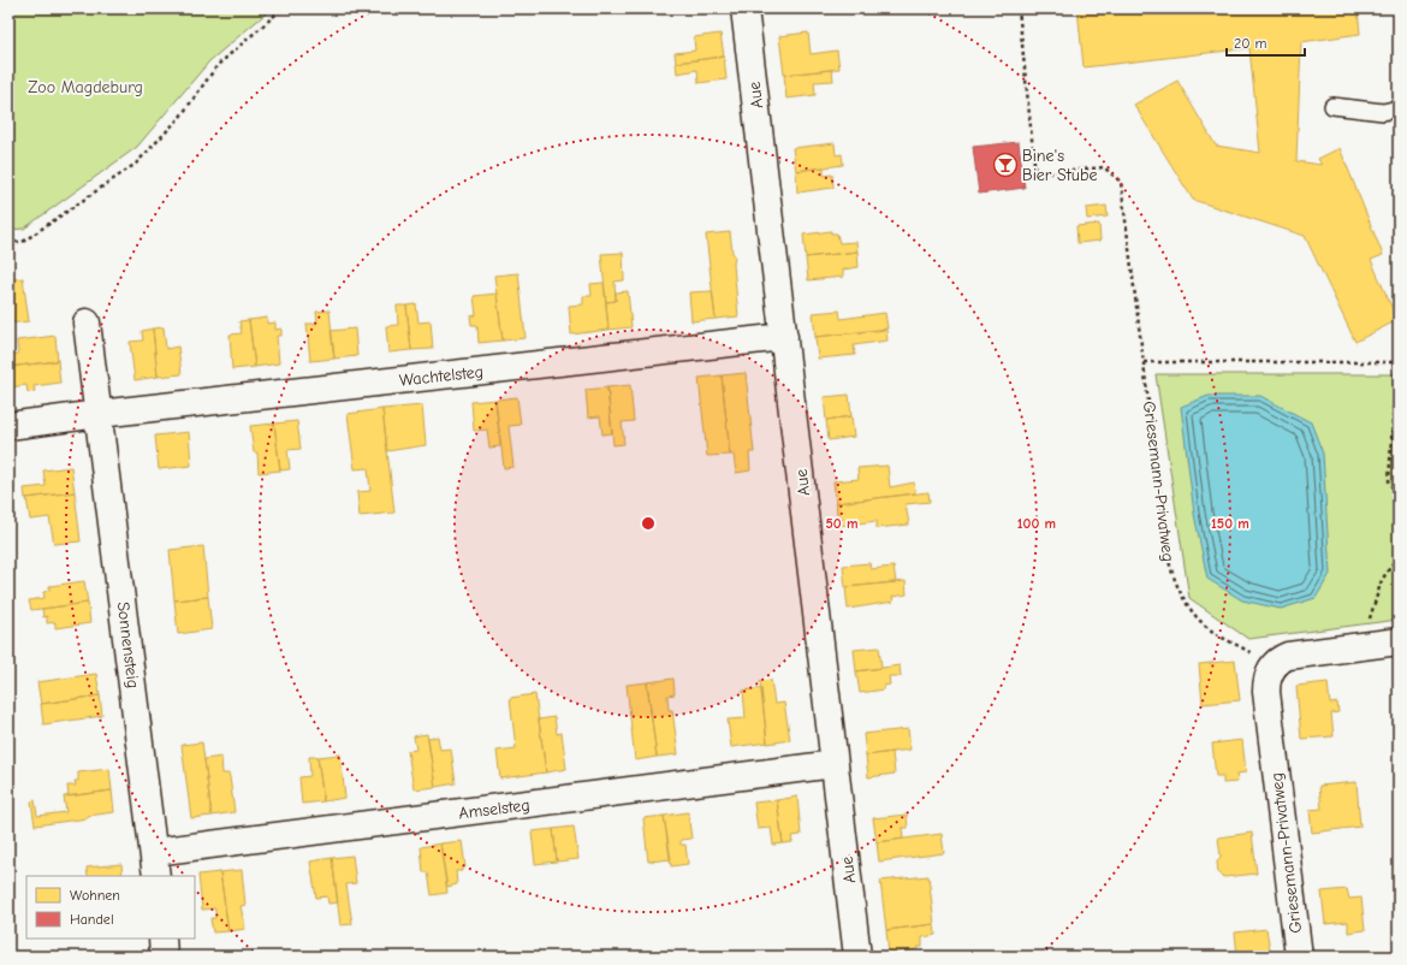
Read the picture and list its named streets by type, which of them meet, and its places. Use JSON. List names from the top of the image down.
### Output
{
  "streets": {
    "street": [
      "Aue",
      "Wachtelsteg",
      "Griesemann-Privatweg",
      "Sonnensteig",
      "Amselsteg"
    ]
  },
  "crossings": [
    ["Aue", "Wachtelsteg"],
    ["Aue", "Amselsteg"],
    ["Wachtelsteg", "Sonnensteig"],
    ["Sonnensteig", "Amselsteg"]
  ],
  "parks": ["Zoo Magdeburg"],
  "places": {
    "bar": ["Bine's Bier Stube"]
  },
  "legend": ["Wohnen", "Handel"],
  "scale_bar": "20 m",
  "rings": ["50 m", "100 m", "150 m"]
}
